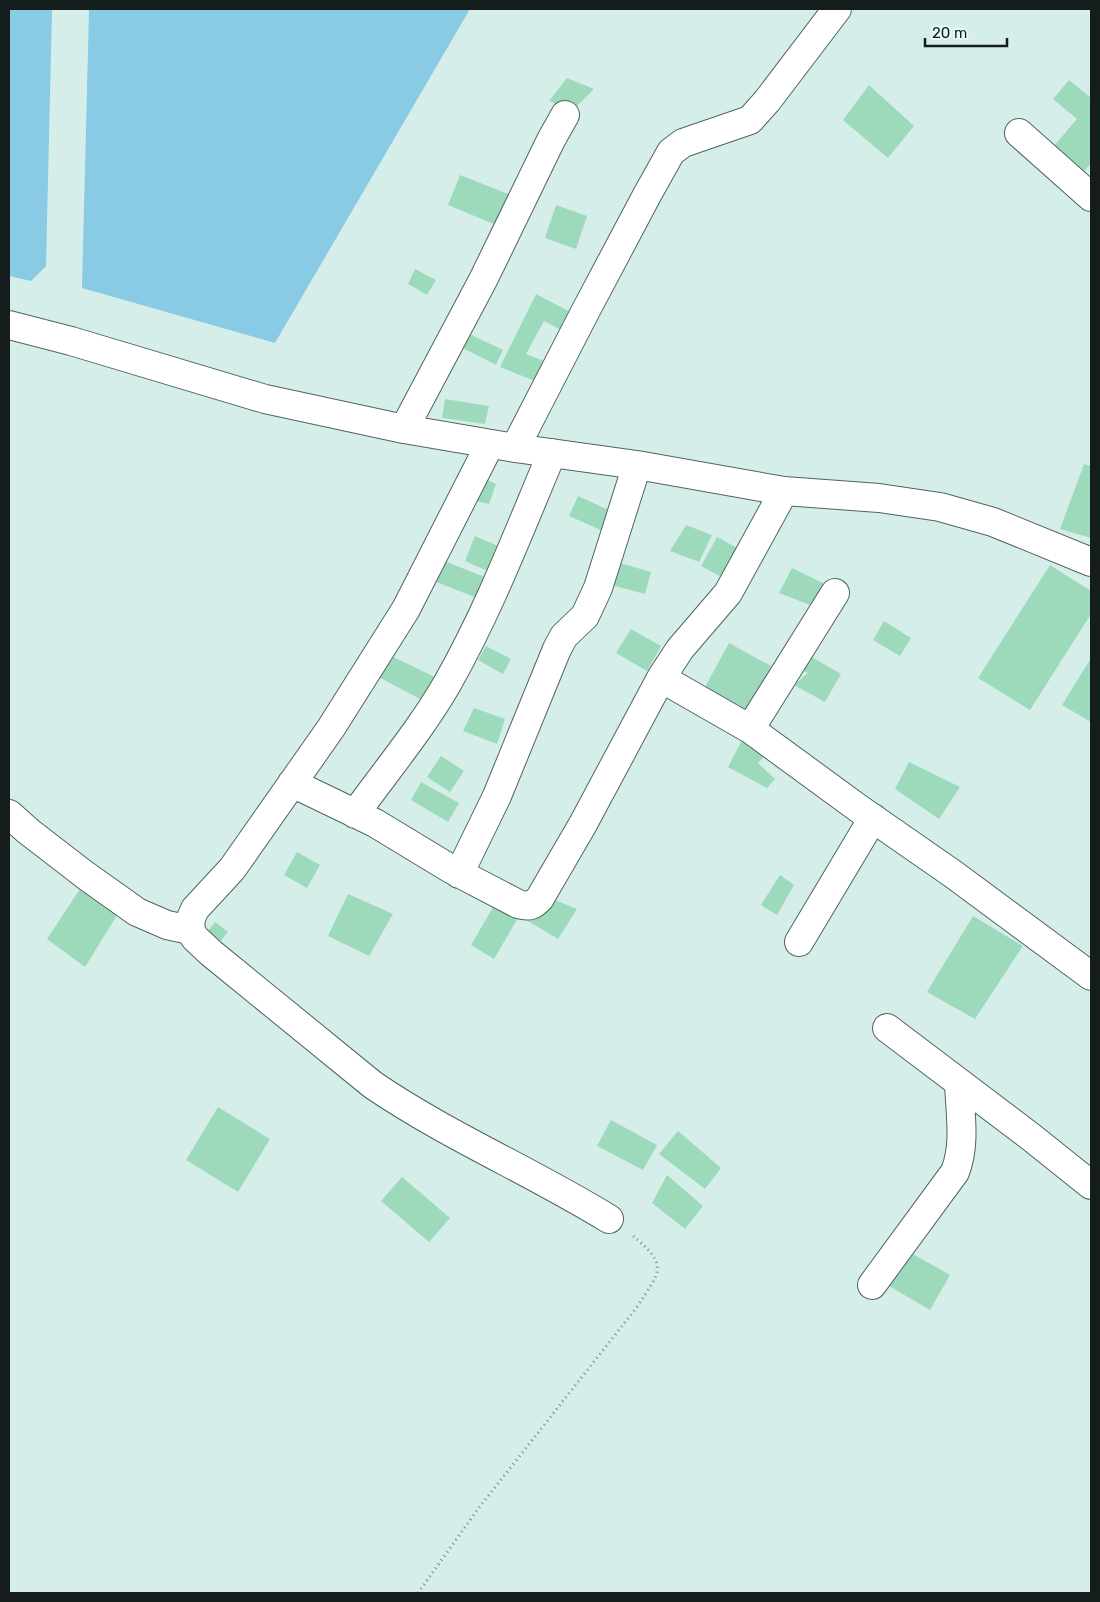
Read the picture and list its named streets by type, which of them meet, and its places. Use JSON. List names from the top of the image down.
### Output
{
  "scale_bar": "20 m"
}
